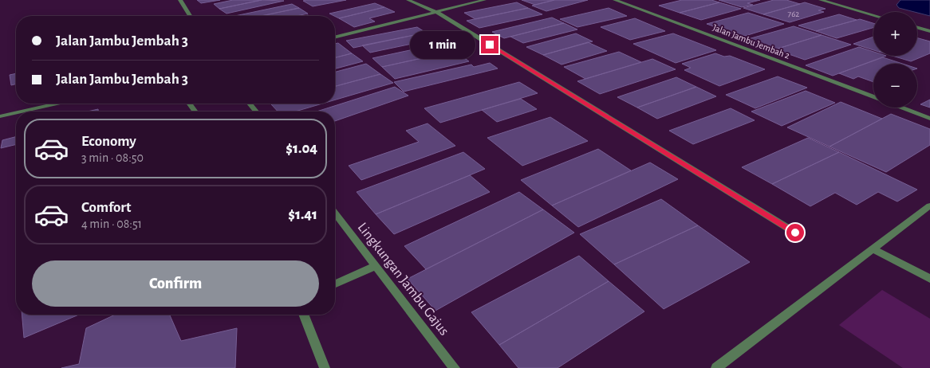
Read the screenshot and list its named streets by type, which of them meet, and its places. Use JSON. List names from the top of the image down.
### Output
{
  "streets": {
    "street": ["Jalan Jambu Jembah 2", "Lingkungan Jambu Gajus"]
  },
  "house_numbers": ["762"],
  "page": {
    "map_buttons": ["+", "−"],
    "banner": ["Jalan Jambu Jembah 3", "Jalan Jambu Jembah 3"],
    "bubble": "1 min",
    "list": [
      {
        "name": "Economy",
        "note": "3 min · 08:50",
        "value": "$1.04"
      },
      {
        "name": "Comfort",
        "note": "4 min · 08:51",
        "value": "$1.41"
      }
    ],
    "buttons": "Confirm"
  }
}
